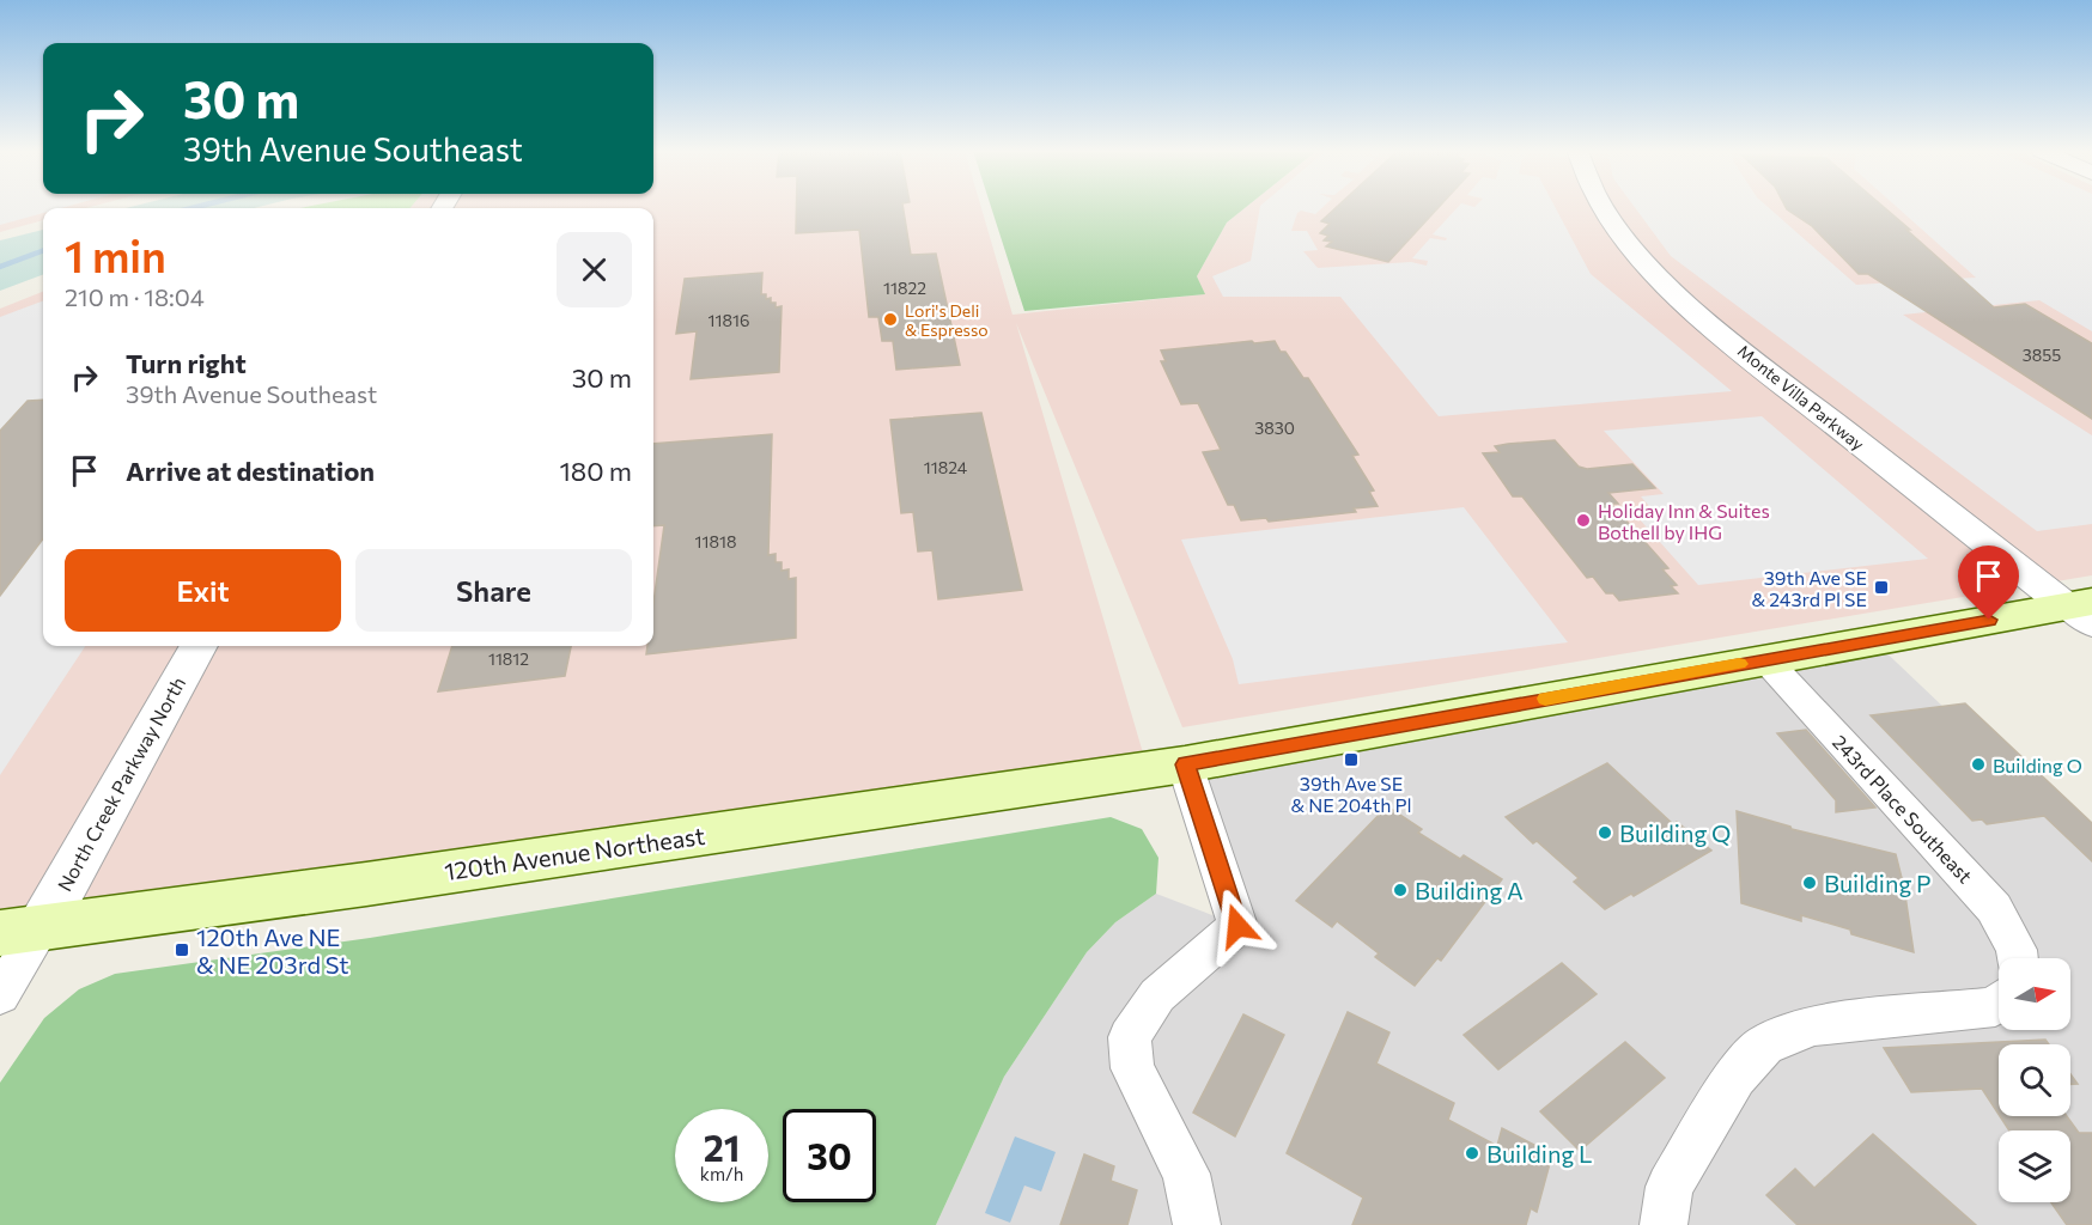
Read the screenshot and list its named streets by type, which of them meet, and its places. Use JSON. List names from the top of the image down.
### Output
{
  "streets": {
    "main road": ["120th Avenue Northeast"],
    "street": ["Monte Villa Parkway", "North Creek Parkway North", "243rd Place Southeast"]
  },
  "crossings": [
    ["Monte Villa Parkway", "120th Avenue Northeast"],
    ["North Creek Parkway North", "120th Avenue Northeast"],
    ["243rd Place Southeast", "120th Avenue Northeast"]
  ],
  "places": {
    "other": [
      "Lori's Deli & Espresso",
      "Holiday Inn & Suites Bothell by IHG",
      "Building O",
      "Building Q",
      "Building P",
      "Building A",
      "Building L"
    ],
    "transit": ["39th Ave SE & 243rd Pl SE", "39th Ave SE & NE 204th Pl", "120th Ave NE & NE 203rd St"]
  },
  "house_numbers": [
    "11822",
    "11816",
    "3855",
    "3830",
    "11824",
    "11818",
    "11812"
  ],
  "north": "right",
  "page": {
    "turn": ["30 m", "39th Avenue Southeast"],
    "heading": ["1 min", "210 m · 18:04"],
    "list": [
      {
        "name": "Turn right",
        "note": "39th Avenue Southeast",
        "value": "30 m"
      },
      {
        "name": "Arrive at destination",
        "value": "180 m"
      }
    ],
    "buttons": ["Exit", "Share"],
    "speed": "21 km/h",
    "limit": "30"
  }
}
